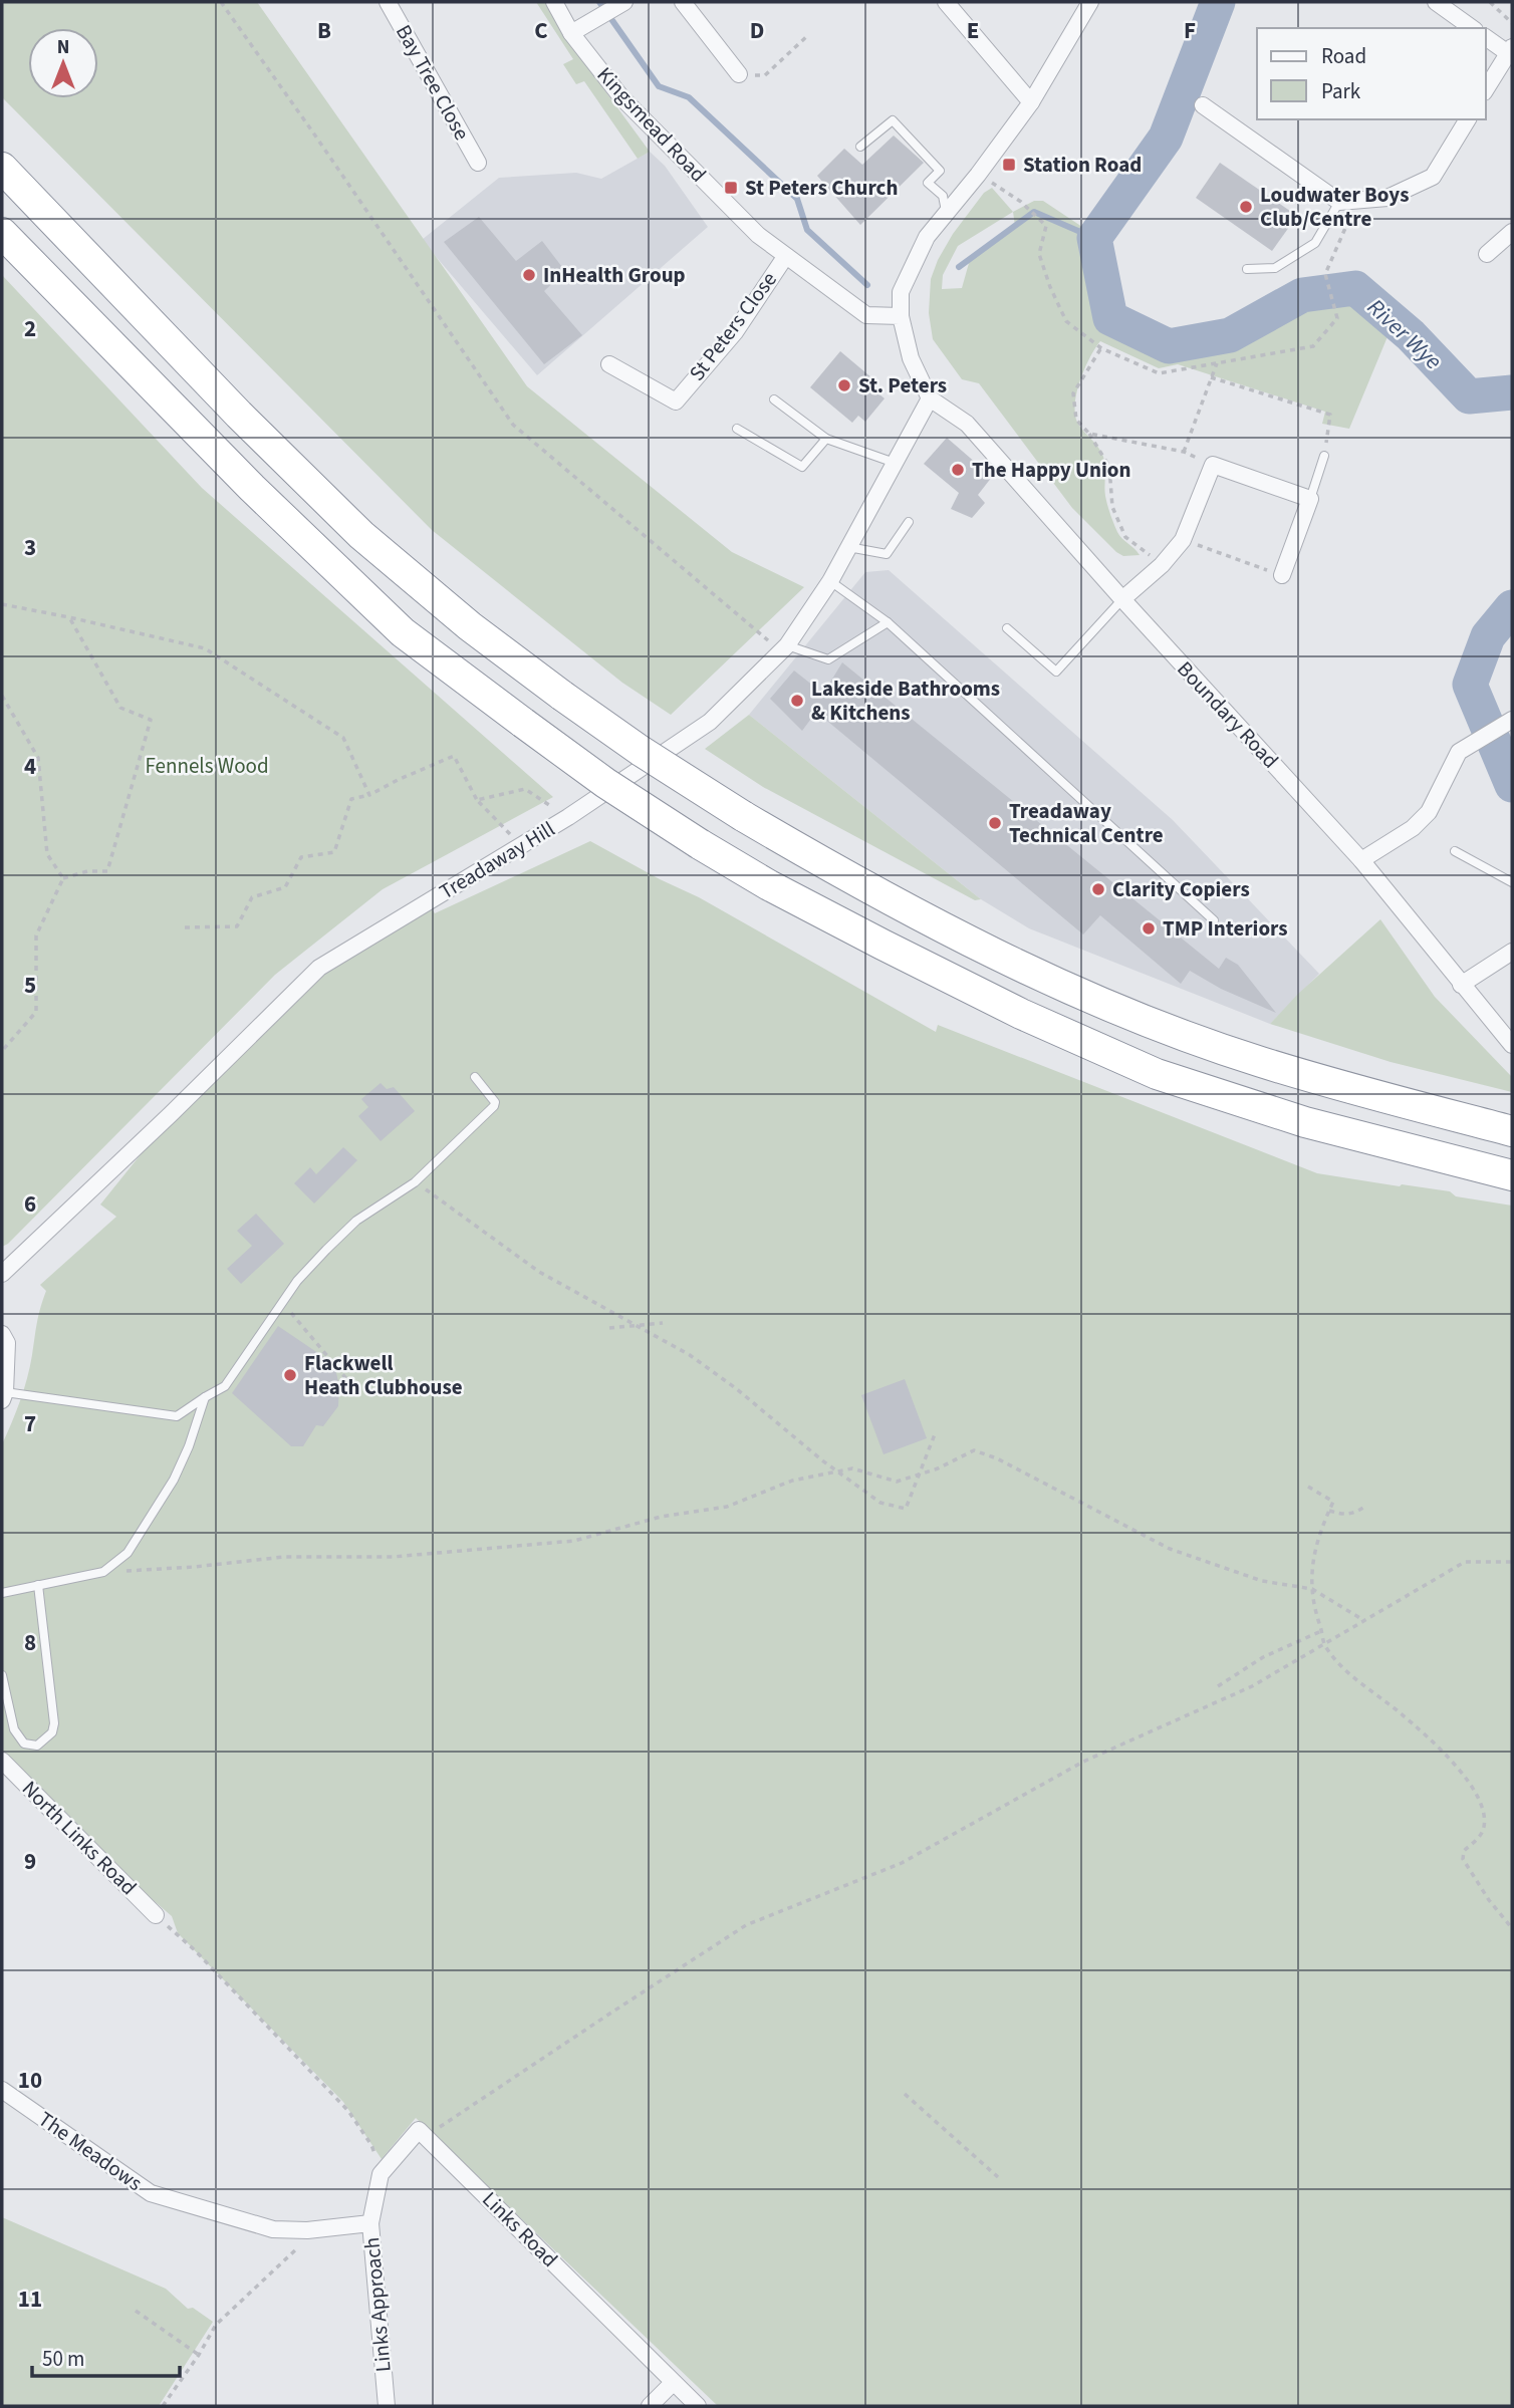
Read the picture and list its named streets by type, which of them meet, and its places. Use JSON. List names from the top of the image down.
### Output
{
  "streets": {
    "street": [
      "Bay Tree Close",
      "Kingsmead Road",
      "St Peters Close",
      "Boundary Road",
      "Treadaway Hill",
      "North Links Road",
      "The Meadows",
      "Links Road",
      "Links Approach"
    ]
  },
  "crossings": [
    ["Kingsmead Road", "St Peters Close"],
    ["Boundary Road", "Treadaway Hill"],
    ["The Meadows", "Links Approach"]
  ],
  "water": ["River Wye"],
  "parks": ["Fennels Wood"],
  "places": {
    "transit": ["Station Road", "St Peters Church"],
    "other": [
      "Loudwater Boys Club/Centre",
      "InHealth Group",
      "St. Peters",
      "The Happy Union",
      "Lakeside Bathrooms & Kitchens",
      "Treadaway Technical Centre",
      "Clarity Copiers",
      "TMP Interiors",
      "Flackwell Heath Clubhouse"
    ]
  },
  "legend": ["Road", "Park"],
  "scale_bar": "50 m",
  "north": "top",
  "grid": {
    "columns": [
      "B",
      "C",
      "D",
      "E",
      "F"
    ],
    "rows": [
      "2",
      "3",
      "4",
      "5",
      "6",
      "7",
      "8",
      "9",
      "10",
      "11"
    ]
  }
}
